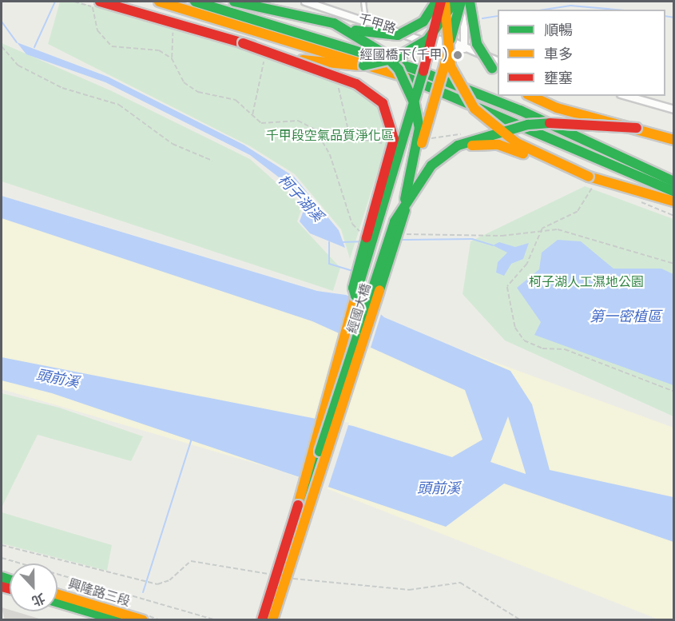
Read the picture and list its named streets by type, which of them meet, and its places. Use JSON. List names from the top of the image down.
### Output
{
  "streets": {
    "main road": ["經國大橋", "興隆路三段"],
    "street": ["千甲路"]
  },
  "water": ["柯子湖溪", "第一密植區", "頭前溪"],
  "parks": ["千甲段空氣品質淨化區", "柯子湖人工濕地公園"],
  "places": ["經國橋下(千甲)"],
  "legend": ["順暢", "車多", "壅塞"],
  "north": "bottom"
}
